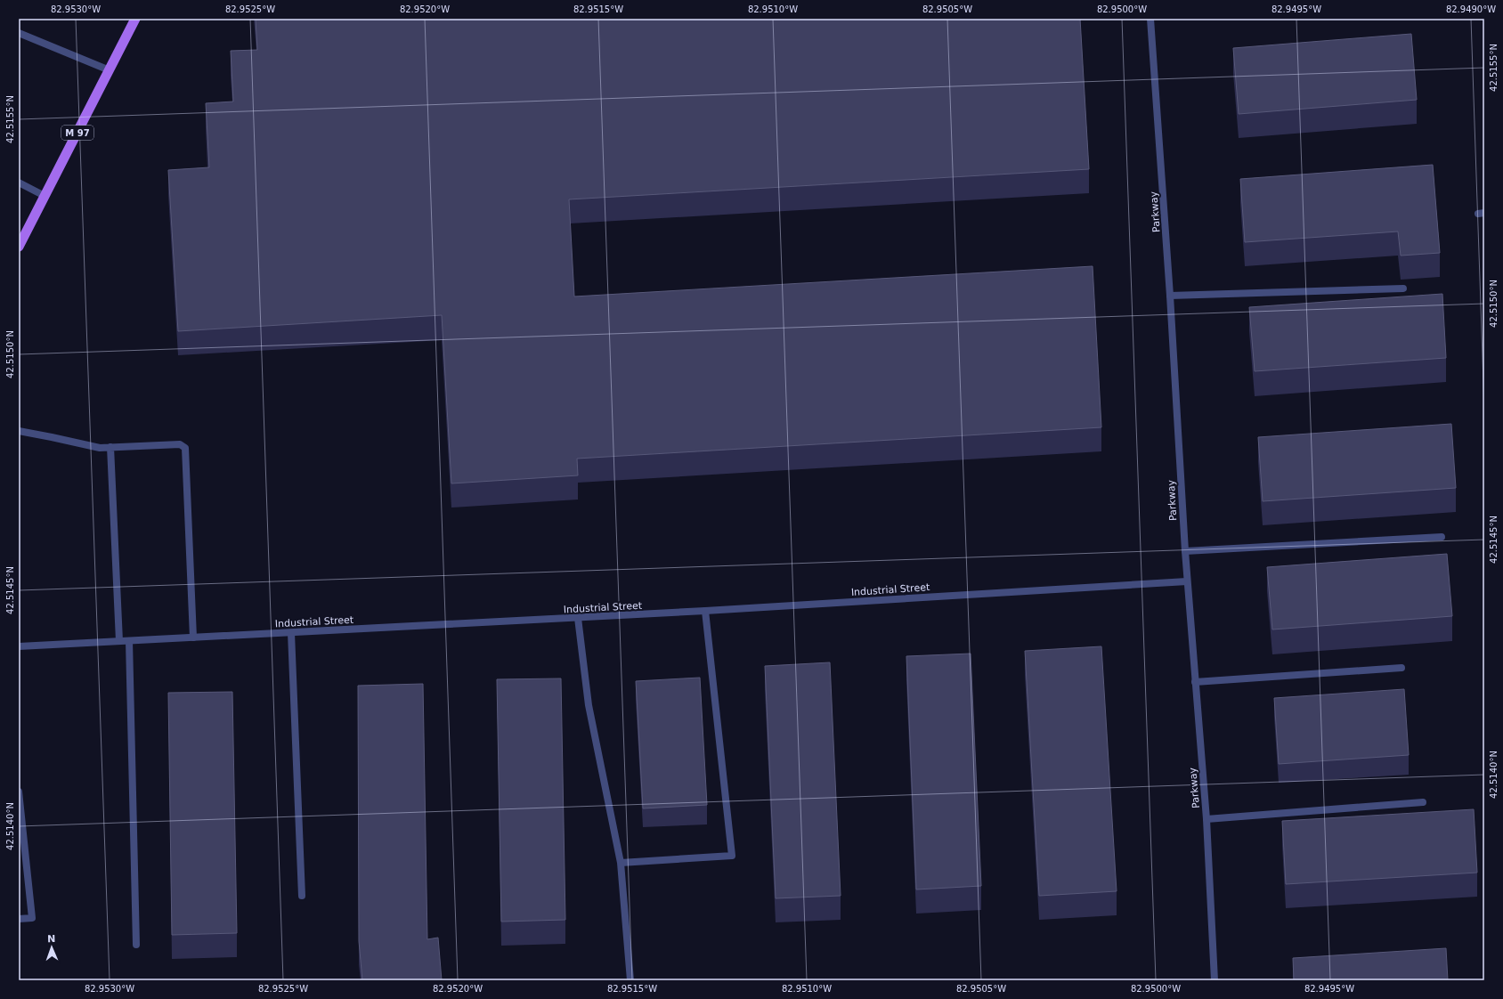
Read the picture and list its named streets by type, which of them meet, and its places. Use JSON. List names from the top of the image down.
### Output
{
  "streets": {
    "main road": ["M 97"],
    "street": ["Parkway", "Industrial Street"]
  },
  "crossings": [
    ["Parkway", "Industrial Street"]
  ],
  "north": "top",
  "coordinates": [
    "82.9530°W",
    "82.9525°W",
    "82.9520°W",
    "82.9515°W",
    "82.9510°W",
    "82.9505°W",
    "82.9500°W",
    "82.9495°W",
    "82.9490°W",
    "42.5155°N",
    "42.5150°N",
    "42.5145°N",
    "42.5140°N"
  ]
}
